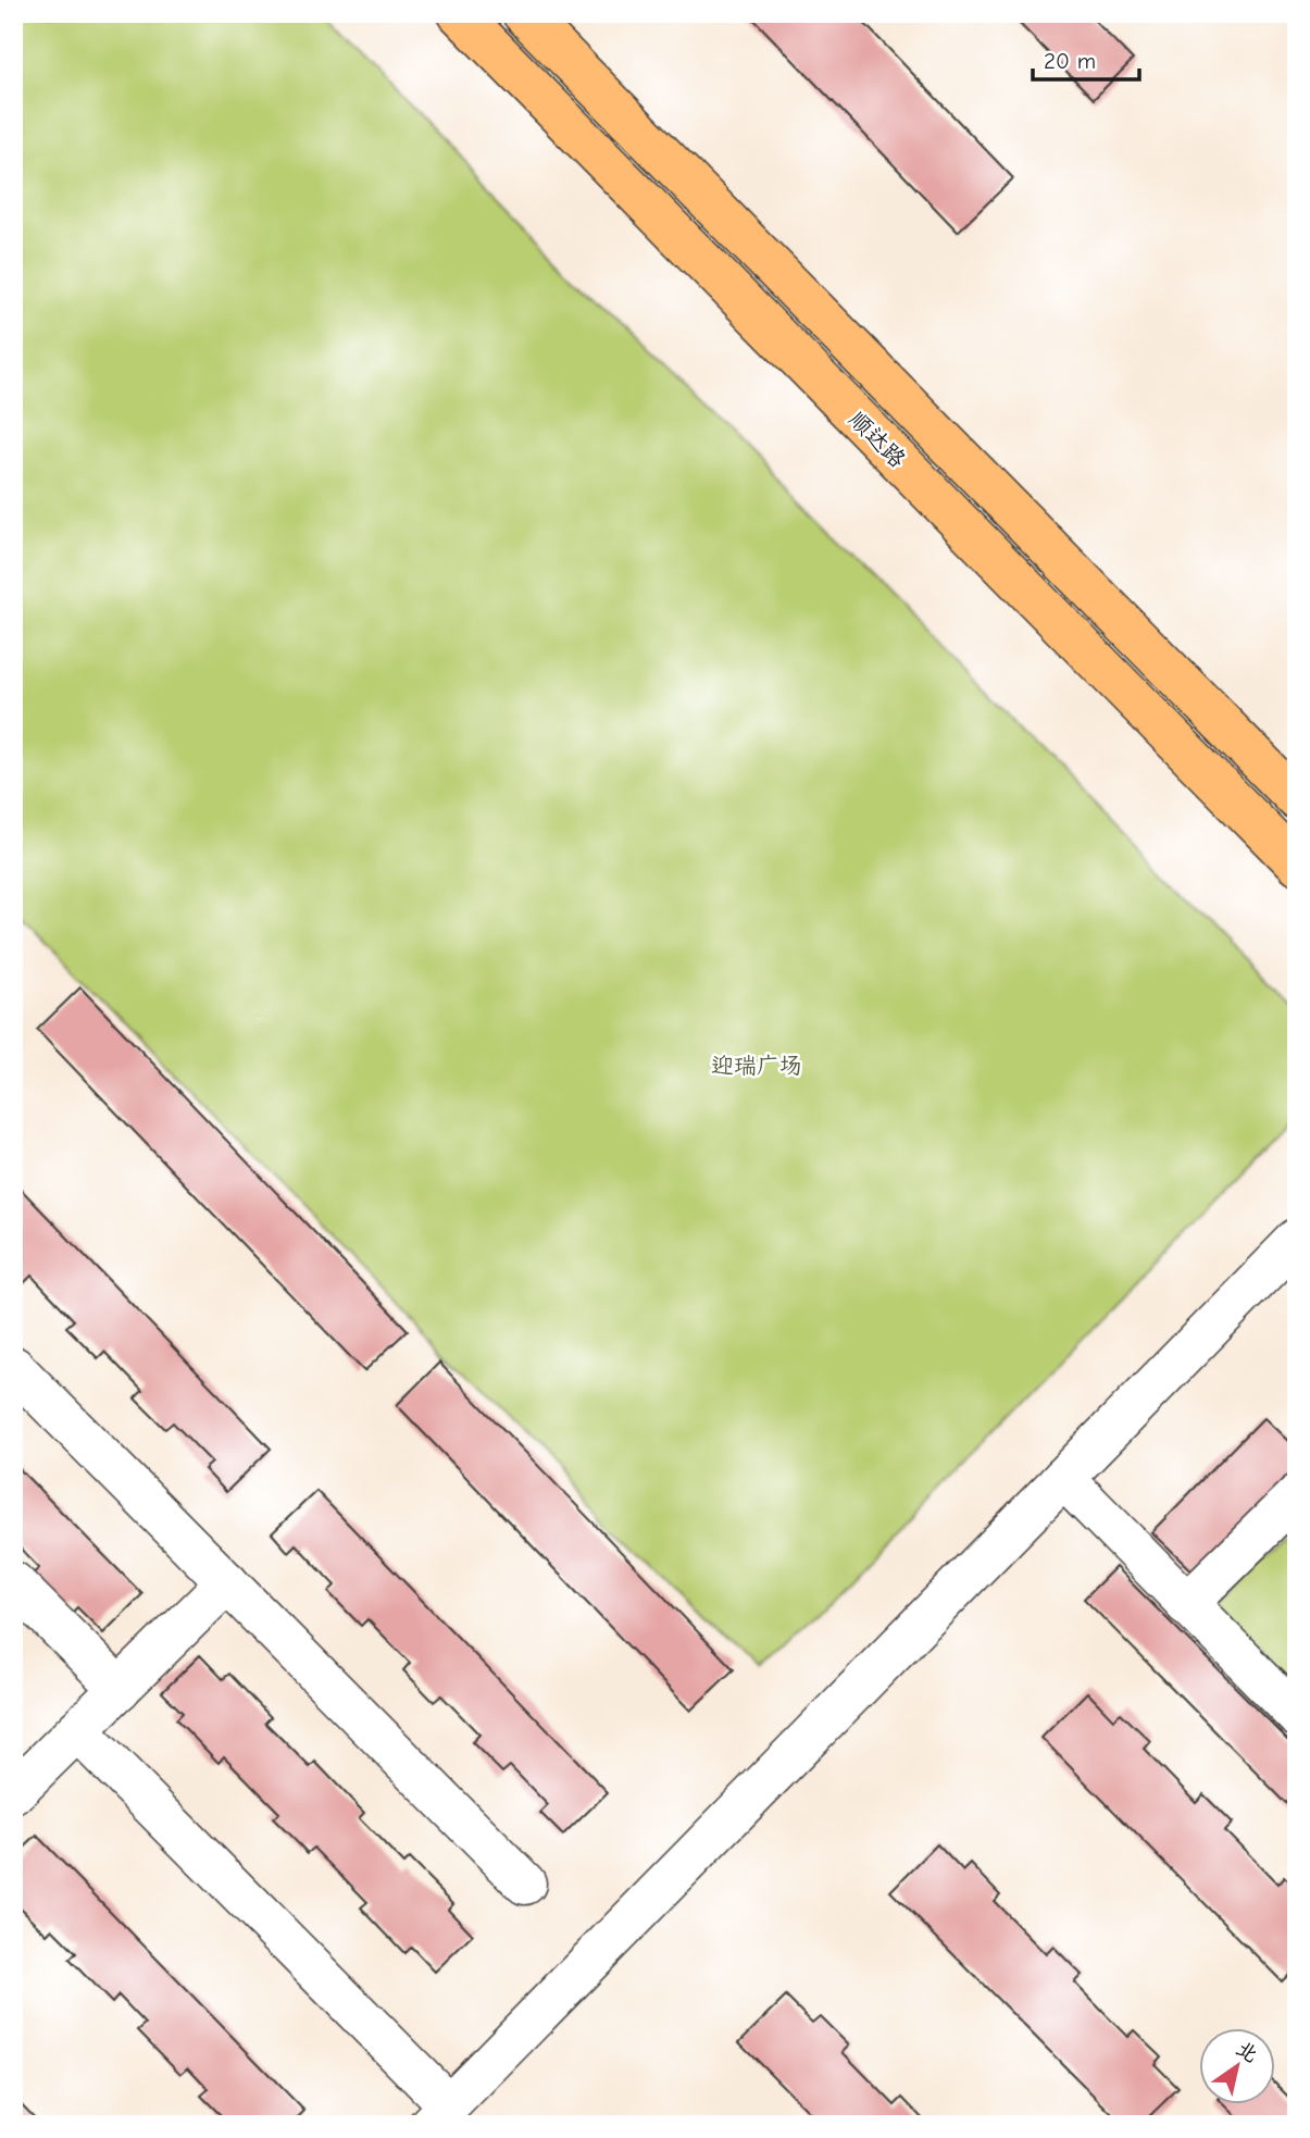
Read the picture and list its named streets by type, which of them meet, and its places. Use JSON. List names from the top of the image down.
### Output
{
  "streets": {
    "main road": ["顺达路"]
  },
  "parks": ["迎瑞广场"],
  "scale_bar": "20 m",
  "north": "top right"
}
